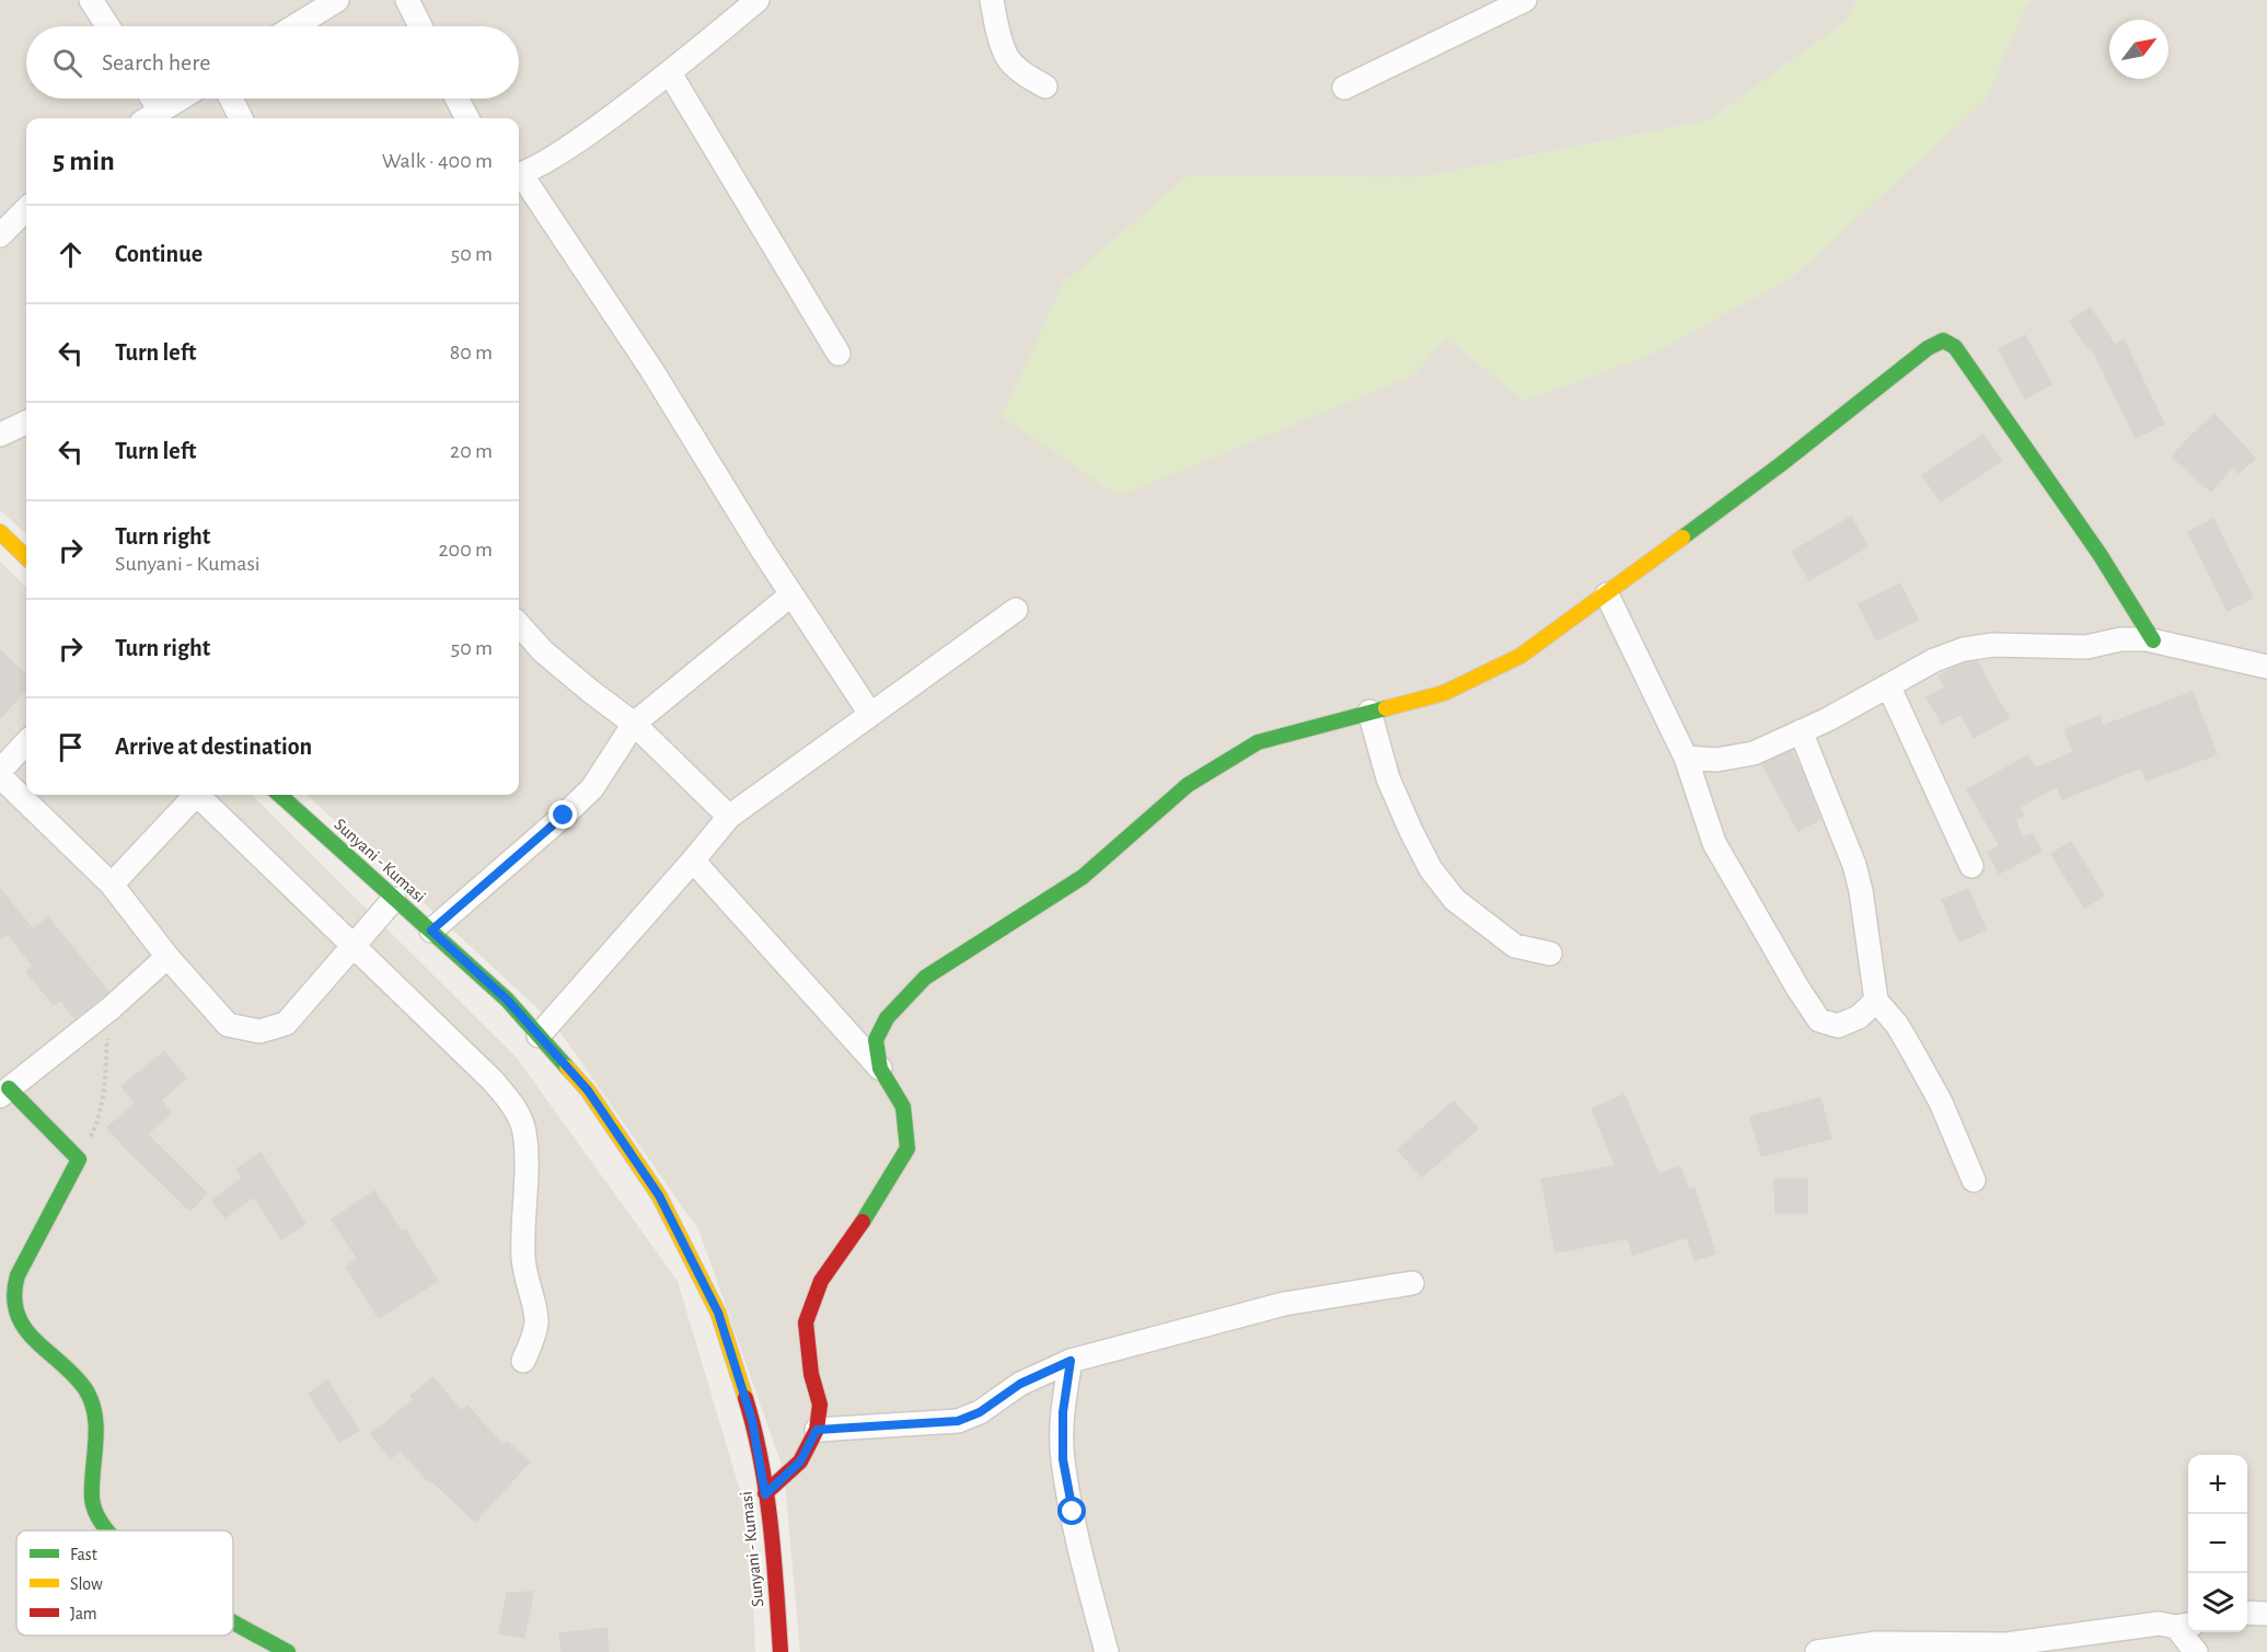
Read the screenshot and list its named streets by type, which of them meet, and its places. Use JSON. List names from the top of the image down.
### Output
{
  "streets": {
    "street": ["Sunyani - Kumasi"]
  },
  "legend": ["Fast", "Slow", "Jam"],
  "north": "top right",
  "page": {
    "search": "Search here",
    "heading": ["5 min", "Walk · 400 m"],
    "list": [
      ["Continue", "50 m"],
      ["Turn left", "80 m"],
      ["Turn left", "20 m"],
      ["Turn right", "Sunyani - Kumasi", "200 m"],
      ["Turn right", "50 m"],
      "Arrive at destination"
    ],
    "map_buttons": ["+", "−"]
  }
}
